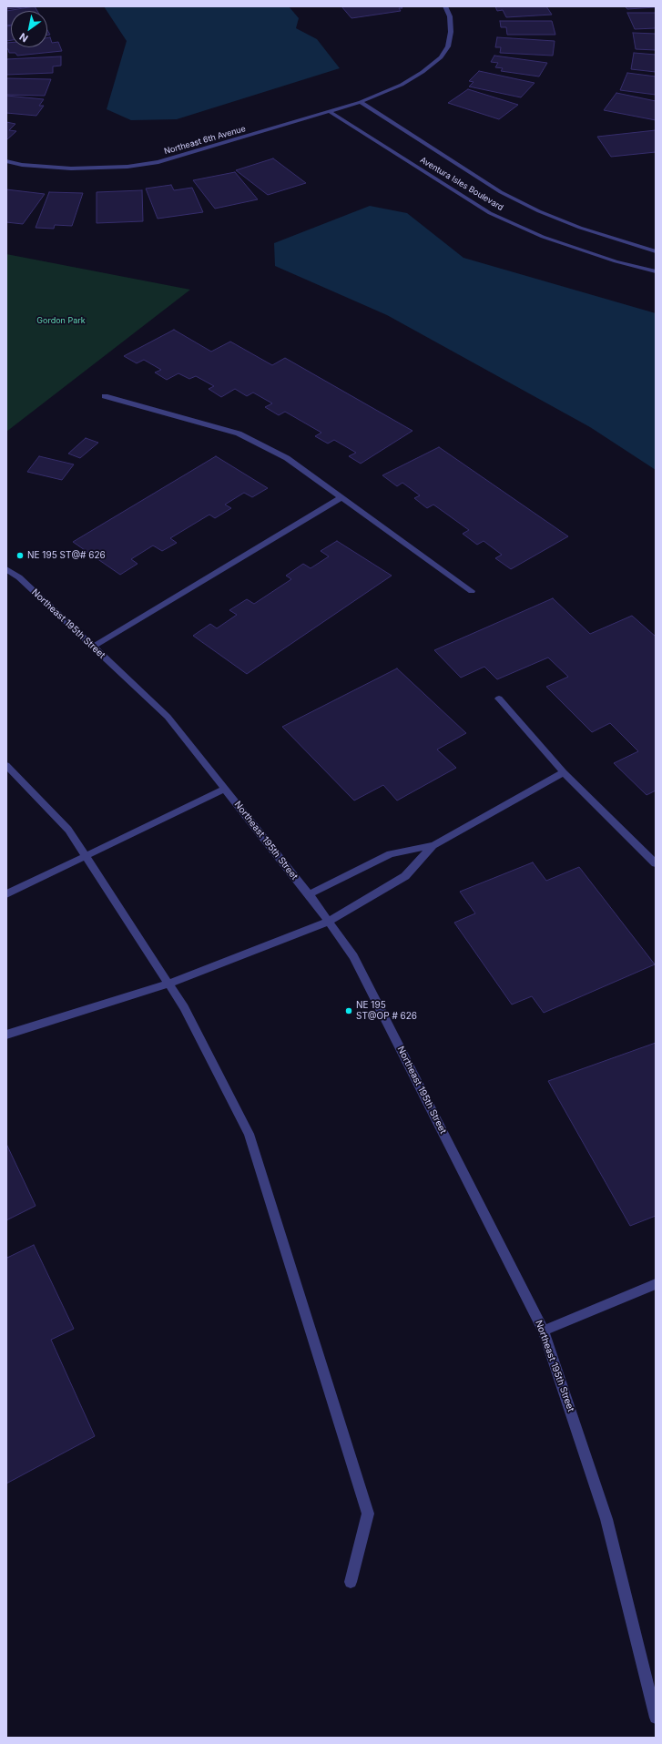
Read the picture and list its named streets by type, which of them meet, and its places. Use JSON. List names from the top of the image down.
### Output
{
  "streets": {
    "street": ["Northeast 6th Avenue", "Aventura Isles Boulevard", "Northeast 195th Street"]
  },
  "crossings": [
    ["Northeast 6th Avenue", "Aventura Isles Boulevard"]
  ],
  "parks": ["Gordon Park"],
  "places": ["NE 195 ST@# 626", "NE 195 ST@OP # 626"],
  "north": "bottom left"
}
